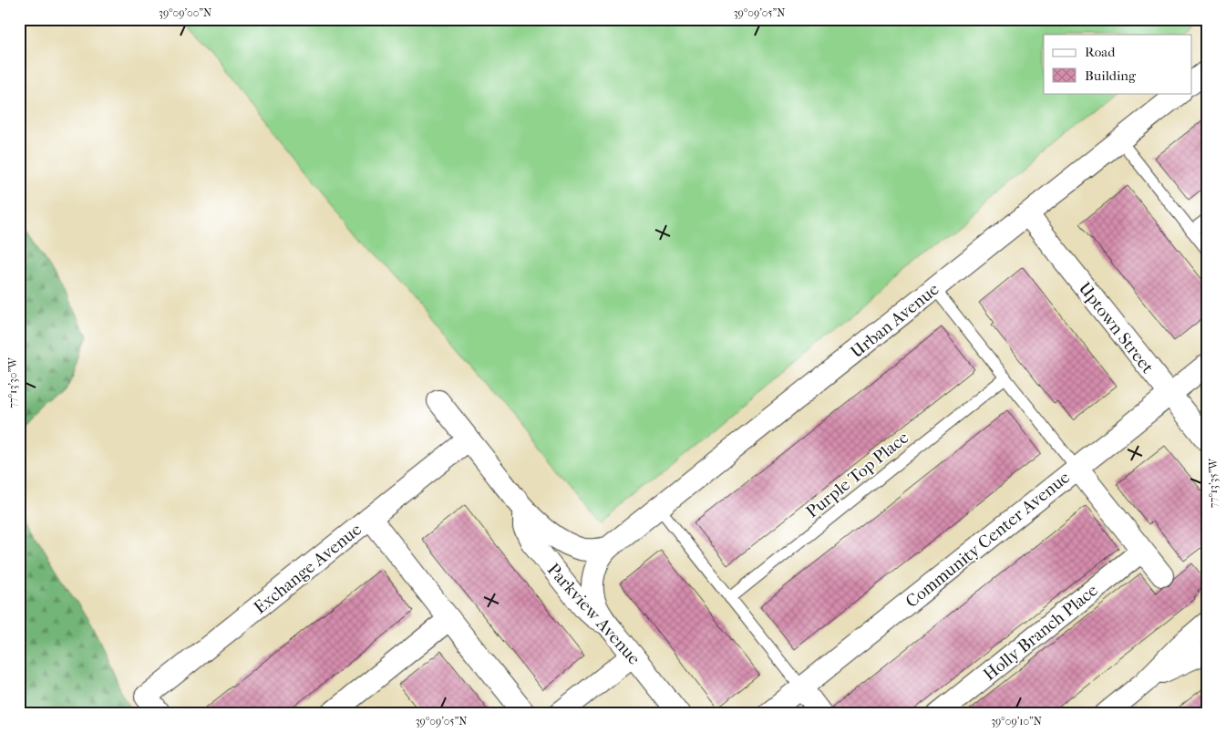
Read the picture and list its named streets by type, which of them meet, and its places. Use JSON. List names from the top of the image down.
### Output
{
  "streets": {
    "street": [
      "Urban Avenue",
      "Uptown Street",
      "Community Center Avenue",
      "Exchange Avenue",
      "Parkview Avenue",
      "Holly Branch Place"
    ],
    "lane": ["Purple Top Place"]
  },
  "crossings": [
    ["Urban Avenue", "Uptown Street"],
    ["Urban Avenue", "Parkview Avenue"],
    ["Uptown Street", "Community Center Avenue"]
  ],
  "legend": ["Road", "Building"],
  "coordinates": [
    "39°09'00\"N",
    "39°09'05\"N",
    "77°13'30\"W",
    "77°13'35\"W",
    "39°09'10\"N"
  ]
}
